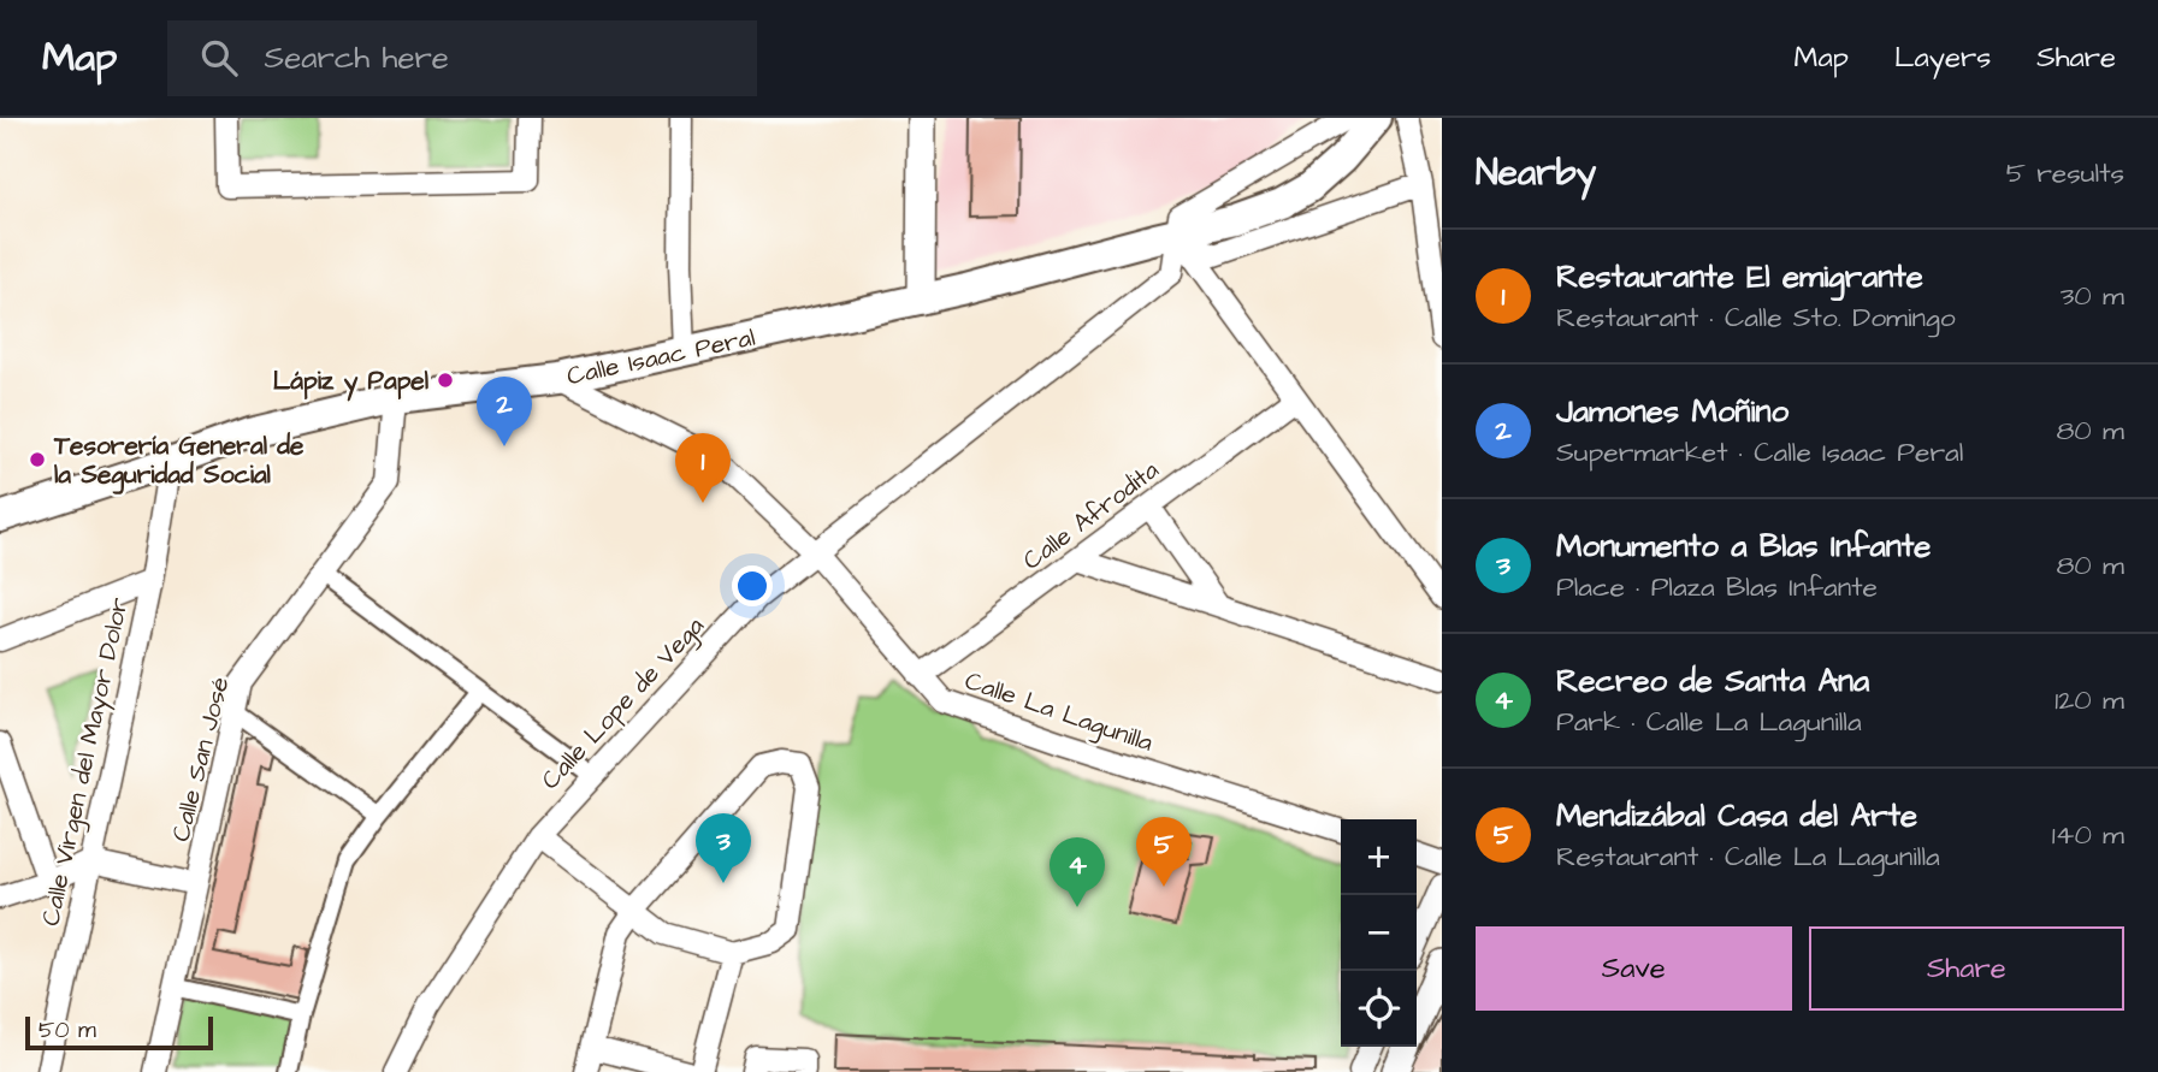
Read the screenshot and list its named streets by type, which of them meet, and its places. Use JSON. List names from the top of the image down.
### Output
{
  "streets": {
    "main road": ["Calle Isaac Peral"],
    "street": [
      "Calle Afrodita",
      "Calle Lope de Vega",
      "Calle La Lagunilla",
      "Calle San José",
      "Calle Virgen del Mayor Dolor"
    ]
  },
  "crossings": [
    ["Calle Isaac Peral", "Calle Lope de Vega"],
    ["Calle Isaac Peral", "Calle La Lagunilla"],
    ["Calle Isaac Peral", "Calle San José"],
    ["Calle Isaac Peral", "Calle Virgen del Mayor Dolor"],
    ["Calle Afrodita", "Calle La Lagunilla"],
    ["Calle Lope de Vega", "Calle La Lagunilla"]
  ],
  "places": ["Lápiz y Papel", "Tesorería General de la Seguridad Social"],
  "scale_bar": "50 m",
  "page": {
    "header": "Map",
    "search": "Search here",
    "nav": ["Map", "Layers", "Share"],
    "heading": ["Nearby", "5 results"],
    "list": [
      {
        "mark": "1",
        "name": "Restaurante El emigrante",
        "note": "Restaurant · Calle Sto. Domingo",
        "value": "30 m"
      },
      {
        "mark": "2",
        "name": "Jamones Moñino",
        "note": "Supermarket · Calle Isaac Peral",
        "value": "80 m"
      },
      {
        "mark": "3",
        "name": "Monumento a Blas Infante",
        "note": "Place · Plaza Blas Infante",
        "value": "80 m"
      },
      {
        "mark": "4",
        "name": "Recreo de Santa Ana",
        "note": "Park · Calle La Lagunilla",
        "value": "120 m"
      },
      {
        "mark": "5",
        "name": "Mendizábal Casa del Arte",
        "note": "Restaurant · Calle La Lagunilla",
        "value": "140 m"
      }
    ],
    "pins": [
      "2",
      "1",
      "3",
      "5",
      "4"
    ],
    "map_buttons": ["+", "−"],
    "buttons": ["Save", "Share"],
    "scale": "50 m"
  }
}
